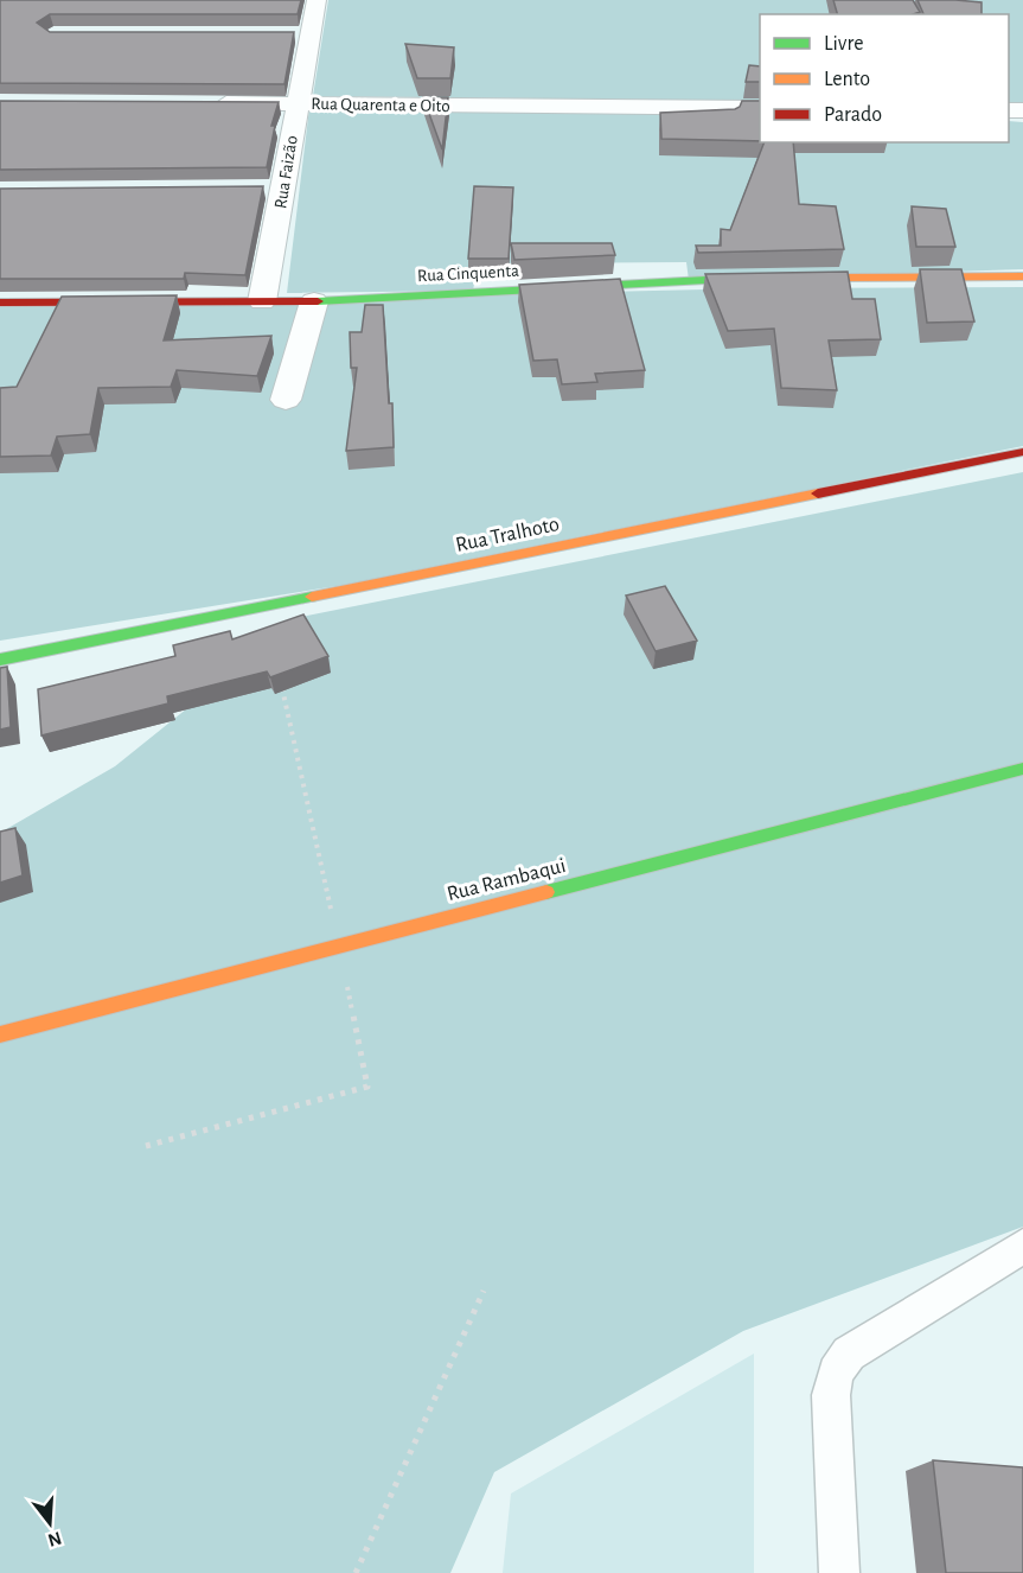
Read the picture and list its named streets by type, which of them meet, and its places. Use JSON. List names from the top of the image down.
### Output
{
  "streets": {
    "street": [
      "Rua Quarenta e Oito",
      "Rua Faizão",
      "Rua Cinquenta",
      "Rua Tralhoto",
      "Rua Rambaqui"
    ]
  },
  "crossings": [
    ["Rua Quarenta e Oito", "Rua Faizão"],
    ["Rua Faizão", "Rua Cinquenta"]
  ],
  "legend": ["Livre", "Lento", "Parado"],
  "north": "bottom"
}
